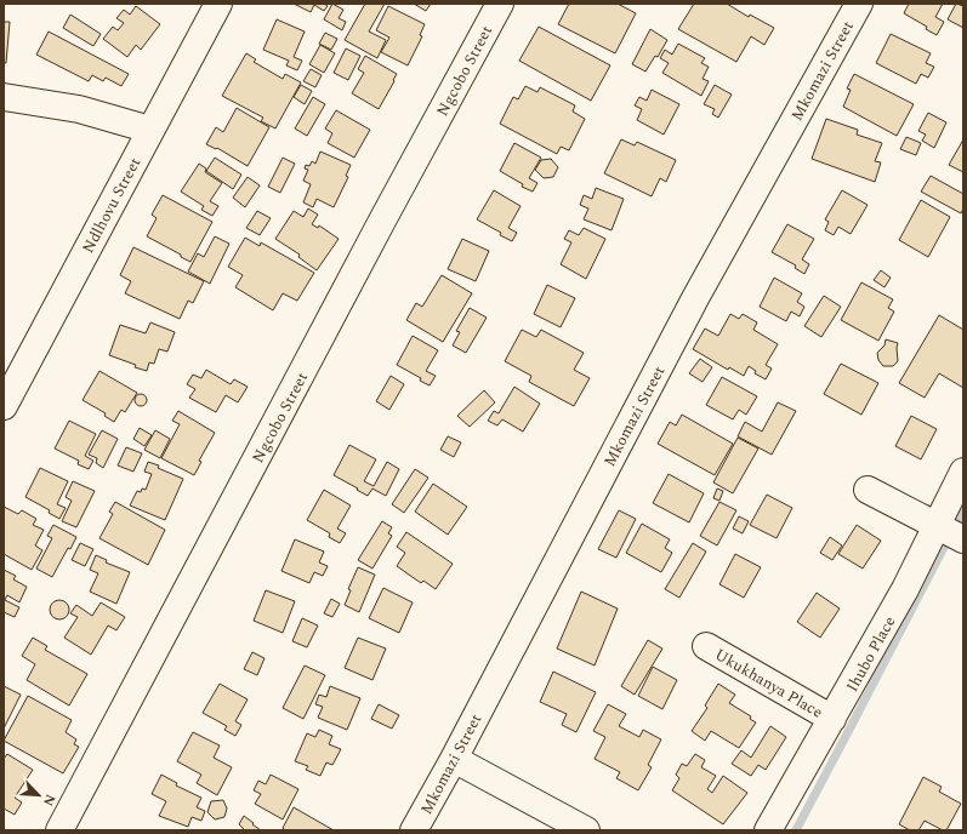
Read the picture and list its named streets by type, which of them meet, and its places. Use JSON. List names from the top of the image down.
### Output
{
  "streets": {
    "street": [
      "Ngcobo Street",
      "Mkomazi Street",
      "Ndlhovu Street",
      "Ihubo Place",
      "Ukukhanya Place"
    ]
  },
  "crossings": [
    ["Ihubo Place", "Ukukhanya Place"]
  ],
  "north": "bottom right"
}
